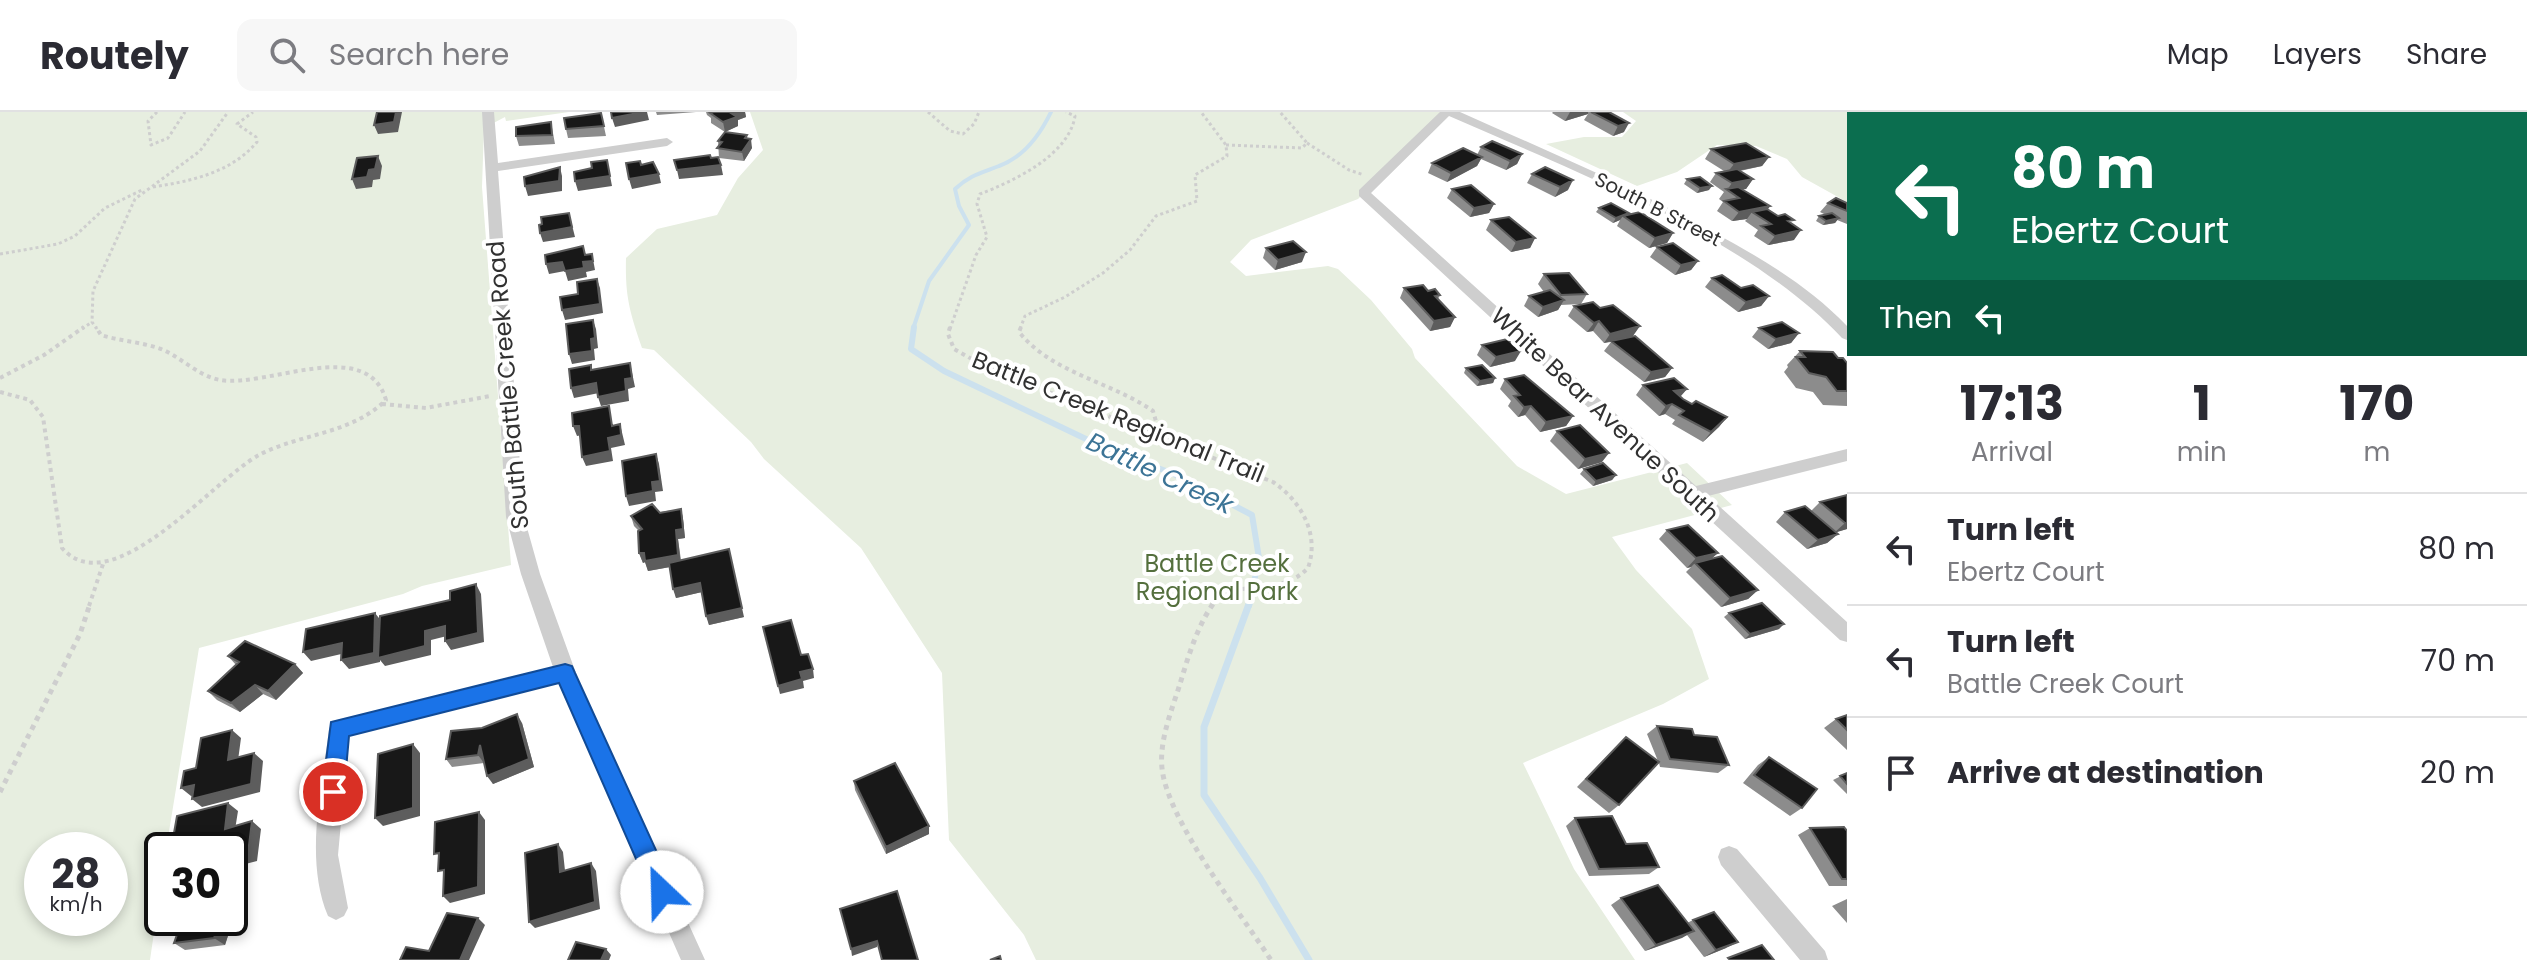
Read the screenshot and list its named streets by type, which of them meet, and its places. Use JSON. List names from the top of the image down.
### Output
{
  "streets": {
    "street": ["South B Street", "South Battle Creek Road", "White Bear Avenue South"],
    "path": ["Battle Creek Regional Trail"]
  },
  "water": ["Battle Creek"],
  "parks": ["Battle Creek Regional Park"],
  "page": {
    "header": "Routely",
    "search": "Search here",
    "nav": ["Map", "Layers", "Share"],
    "turn": ["80 m", "Ebertz Court"],
    "then": "Then",
    "eta": [
      "17:13",
      "Arrival",
      "1",
      "min",
      "170",
      "m"
    ],
    "list": [
      {
        "name": "Turn left",
        "note": "Ebertz Court",
        "value": "80 m"
      },
      {
        "name": "Turn left",
        "note": "Battle Creek Court",
        "value": "70 m"
      },
      {
        "name": "Arrive at destination",
        "value": "20 m"
      }
    ],
    "speed": "28 km/h",
    "limit": "30"
  }
}
